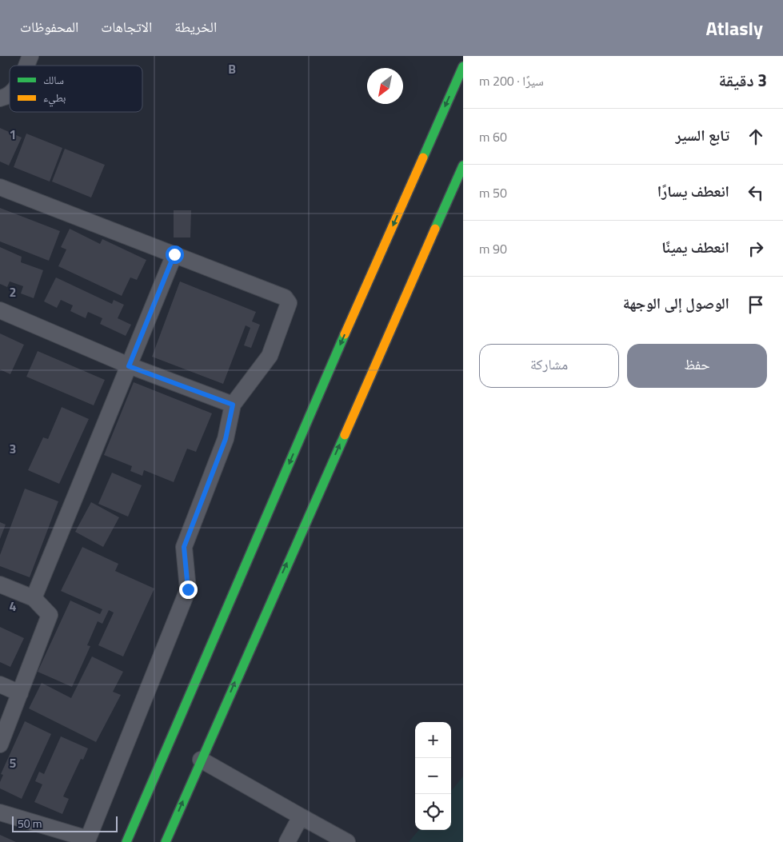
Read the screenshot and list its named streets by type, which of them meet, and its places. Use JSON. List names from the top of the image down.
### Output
{
  "legend": ["سالك", "بطيء"],
  "scale_bar": "50 m",
  "north": "bottom left",
  "page": {
    "header": "Atlasly",
    "nav": ["الخريطة", "الاتجاهات", "المحفوظات"],
    "heading": ["3 دقيقة", "سيرًا · 200 m"],
    "list": [
      ["تابع السير", "60 m"],
      ["انعطف يسارًا", "50 m"],
      ["انعطف يمينًا", "90 m"],
      "الوصول إلى الوجهة"
    ],
    "buttons": ["حفظ", "مشاركة"],
    "map_buttons": ["+", "−"],
    "scale": "50 m"
  },
  "grid": {
    "columns": ["B"],
    "rows": [
      "1",
      "2",
      "3",
      "4",
      "5"
    ]
  }
}
